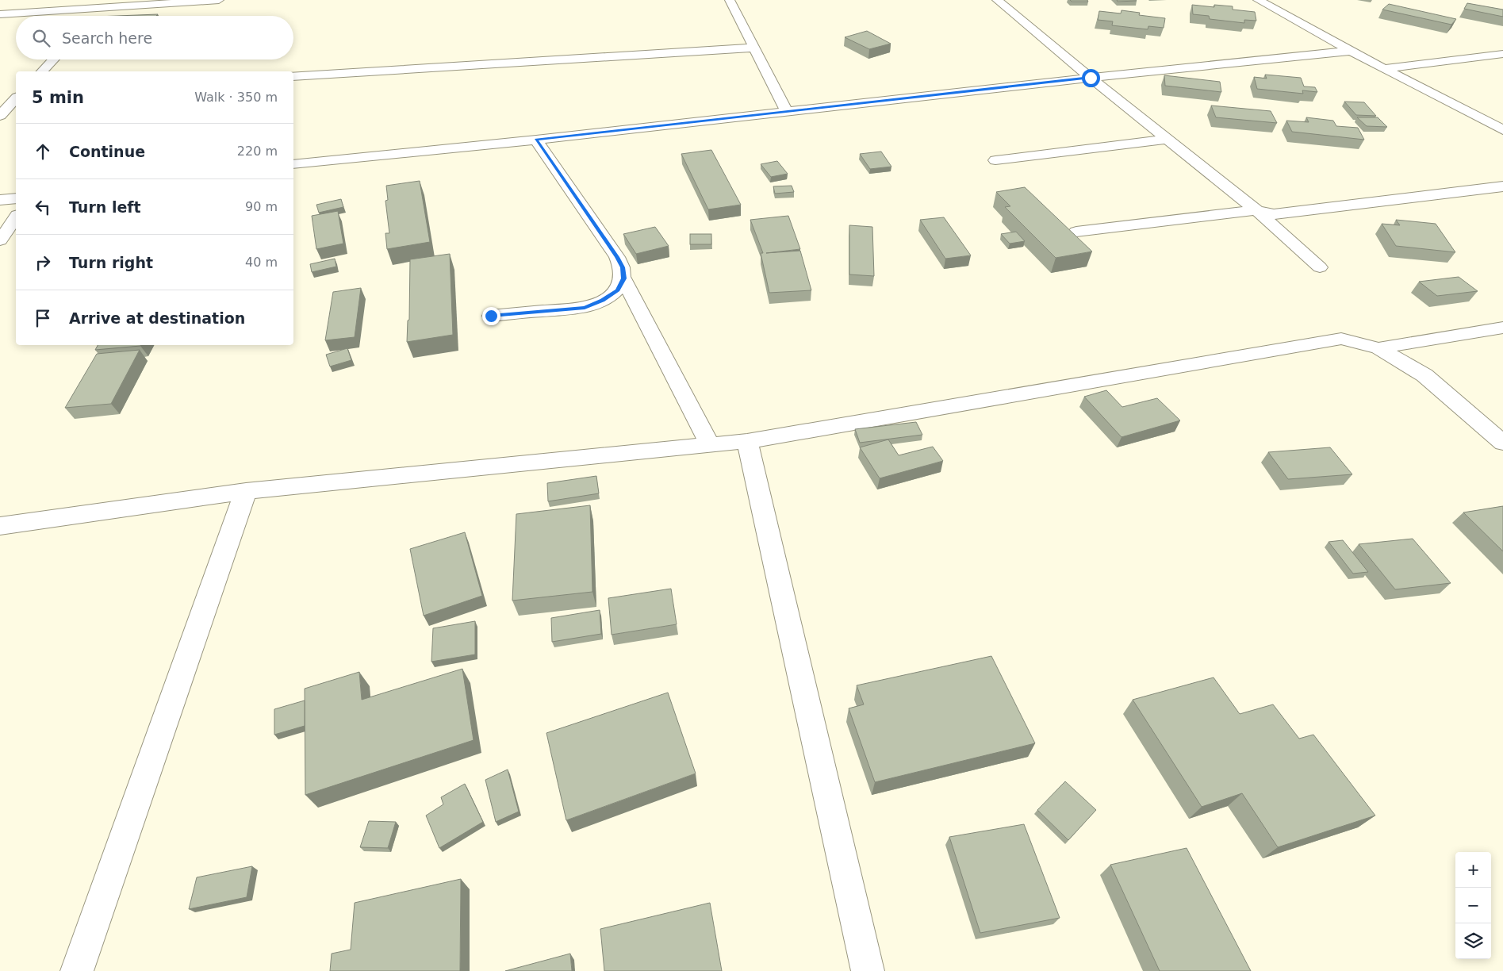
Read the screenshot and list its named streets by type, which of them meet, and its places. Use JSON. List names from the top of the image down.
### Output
{
  "page": {
    "search": "Search here",
    "heading": ["5 min", "Walk · 350 m"],
    "list": [
      ["Continue", "220 m"],
      ["Turn left", "90 m"],
      ["Turn right", "40 m"],
      "Arrive at destination"
    ],
    "map_buttons": ["+", "−"]
  }
}
